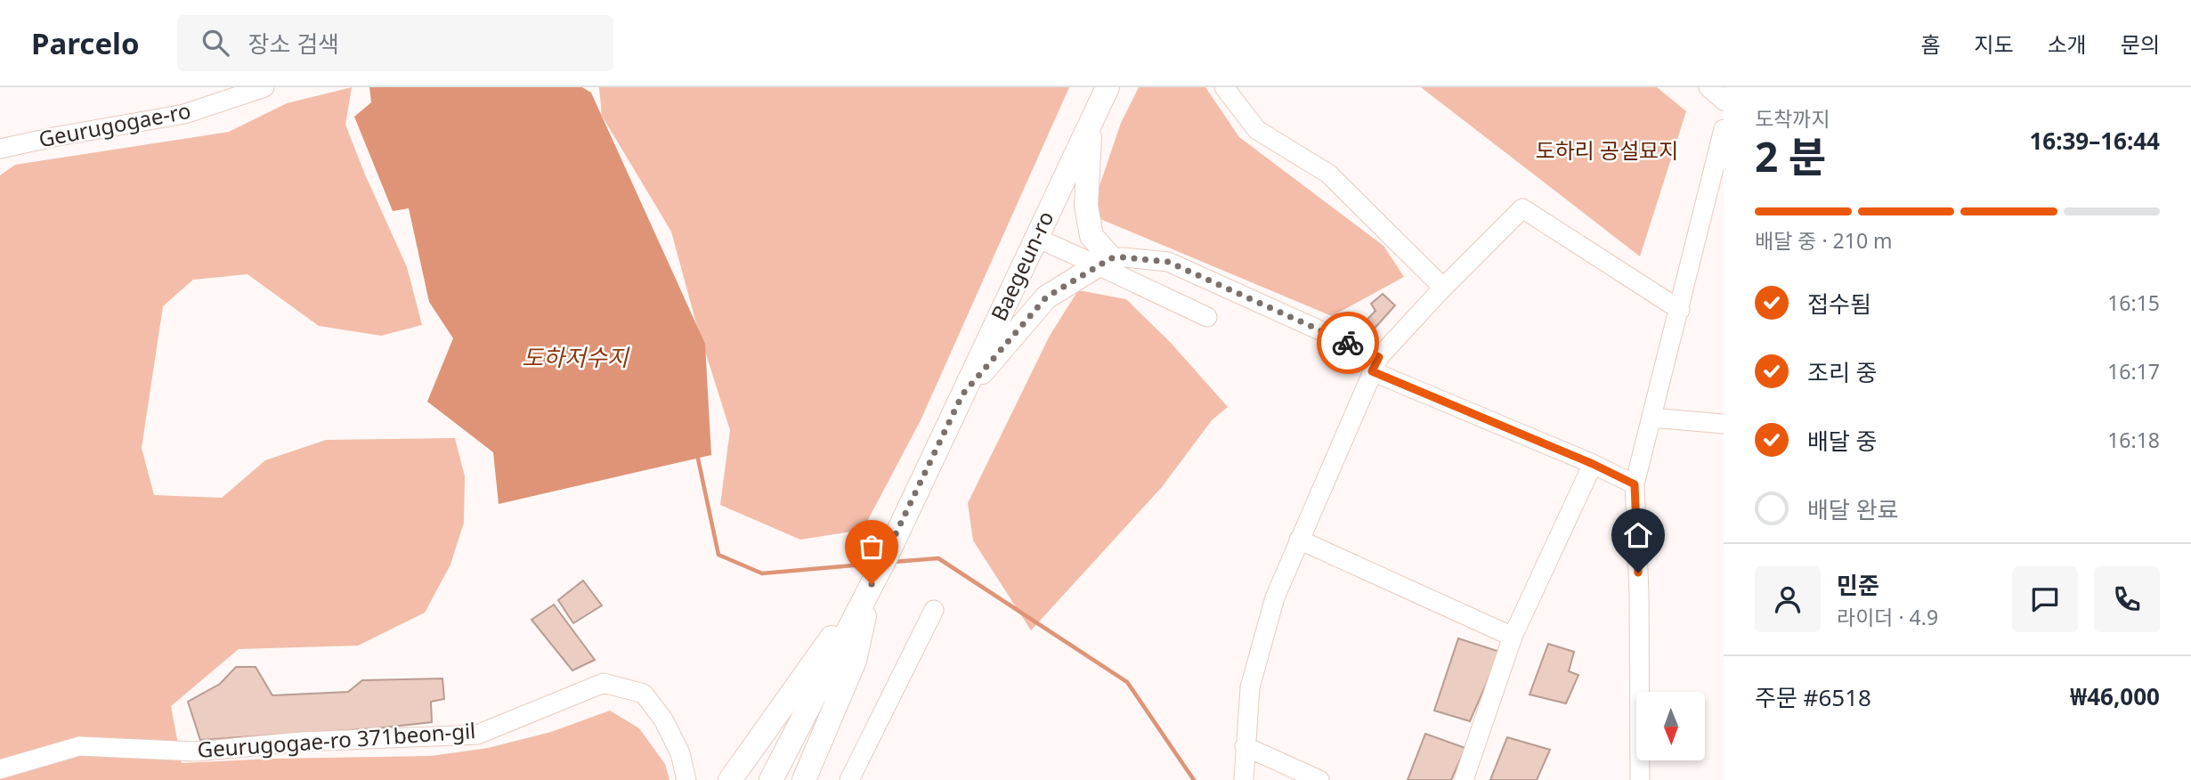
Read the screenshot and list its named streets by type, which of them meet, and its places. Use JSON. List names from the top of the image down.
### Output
{
  "streets": {
    "main road": ["Baegeun-ro"],
    "street": ["Geurugogae-ro", "Geurugogae-ro 371beon-gil"]
  },
  "water": ["도하저수지"],
  "parks": ["도하리 공설묘지"],
  "north": "bottom",
  "page": {
    "header": "Parcelo",
    "search": "장소 검색",
    "nav": [
      "홈",
      "지도",
      "소개",
      "문의"
    ],
    "heading": ["2 분", "도착까지", "16:39–16:44"],
    "panel": [
      "민준",
      "라이더 · 4.9",
      "주문 #6518",
      "₩46,000"
    ],
    "bar": "배달 중 · 210 m",
    "list": [
      ["접수됨", "16:15"],
      ["조리 중", "16:17"],
      ["배달 중", "16:18"],
      "배달 완료"
    ]
  }
}
